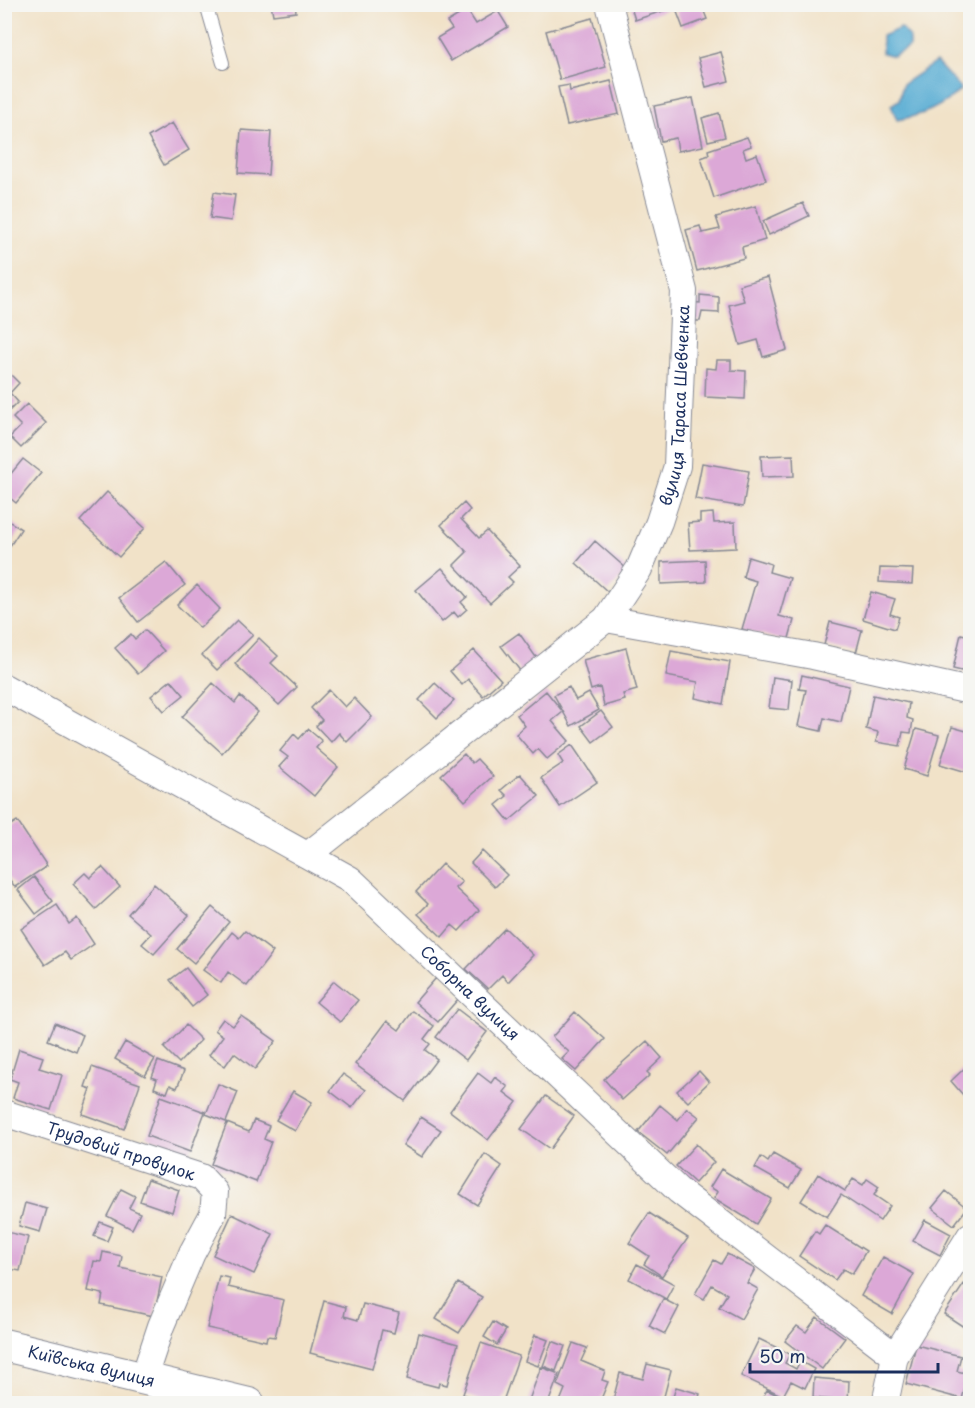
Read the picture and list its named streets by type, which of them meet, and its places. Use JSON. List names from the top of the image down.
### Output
{
  "streets": {
    "street": [
      "вулиця Тараса Шевченка",
      "Соборна вулиця",
      "Трудовий провулок",
      "Київська вулиця"
    ]
  },
  "crossings": [
    ["вулиця Тараса Шевченка", "Соборна вулиця"],
    ["Трудовий провулок", "Київська вулиця"]
  ],
  "scale_bar": "50 m"
}
